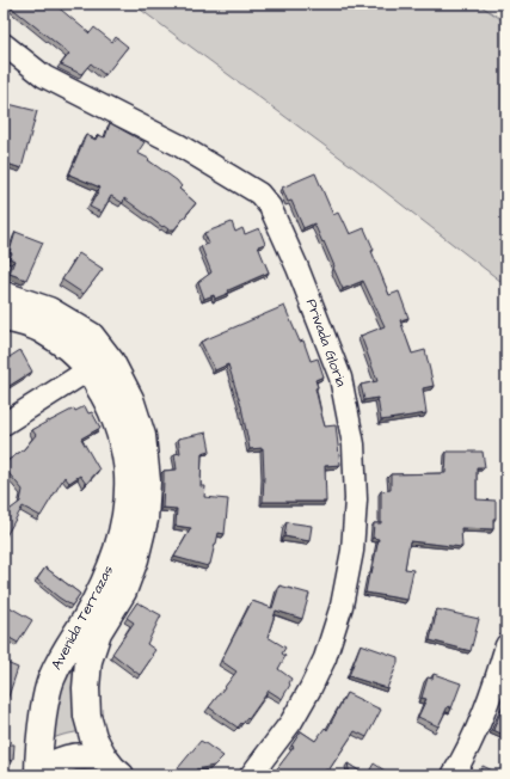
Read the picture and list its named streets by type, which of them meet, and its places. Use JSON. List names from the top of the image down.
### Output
{
  "streets": {
    "street": ["Privada Gloria", "Avenida Terrazas"]
  }
}
